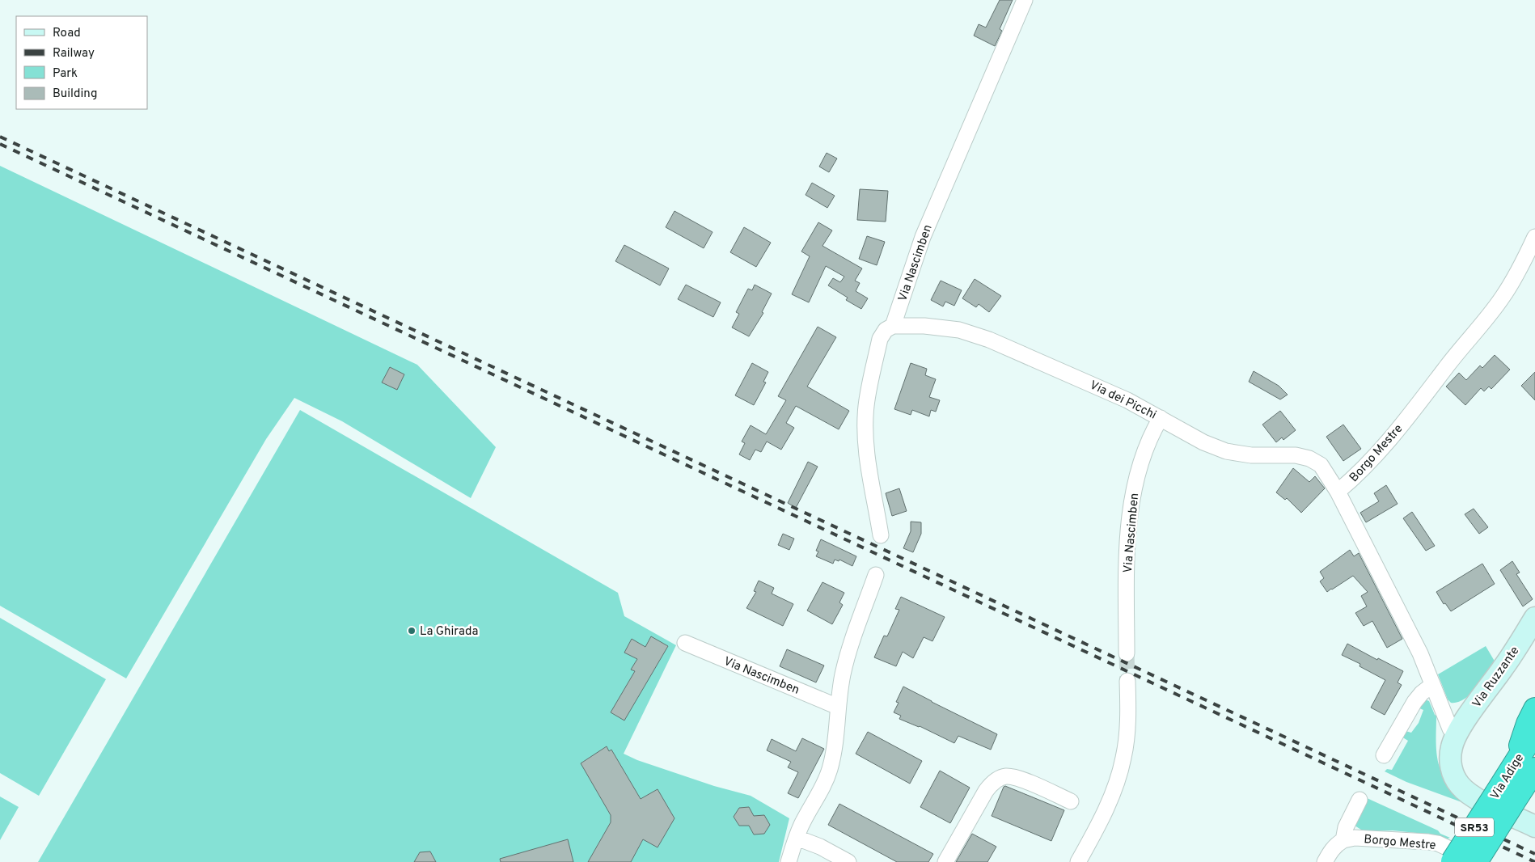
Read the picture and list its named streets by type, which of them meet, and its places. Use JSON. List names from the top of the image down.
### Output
{
  "streets": {
    "highway": ["Via Adige", "SR53"],
    "street": [
      "Via Nascimben",
      "Via dei Picchi",
      "Borgo Mestre",
      "Via Ruzzante"
    ]
  },
  "crossings": [
    ["Via Nascimben", "Via dei Picchi"],
    ["Via dei Picchi", "Borgo Mestre"],
    ["Borgo Mestre", "Via Ruzzante"],
    ["Borgo Mestre", "Via Adige"]
  ],
  "places": ["La Ghirada"],
  "legend": [
    "Road",
    "Railway",
    "Park",
    "Building"
  ]
}
